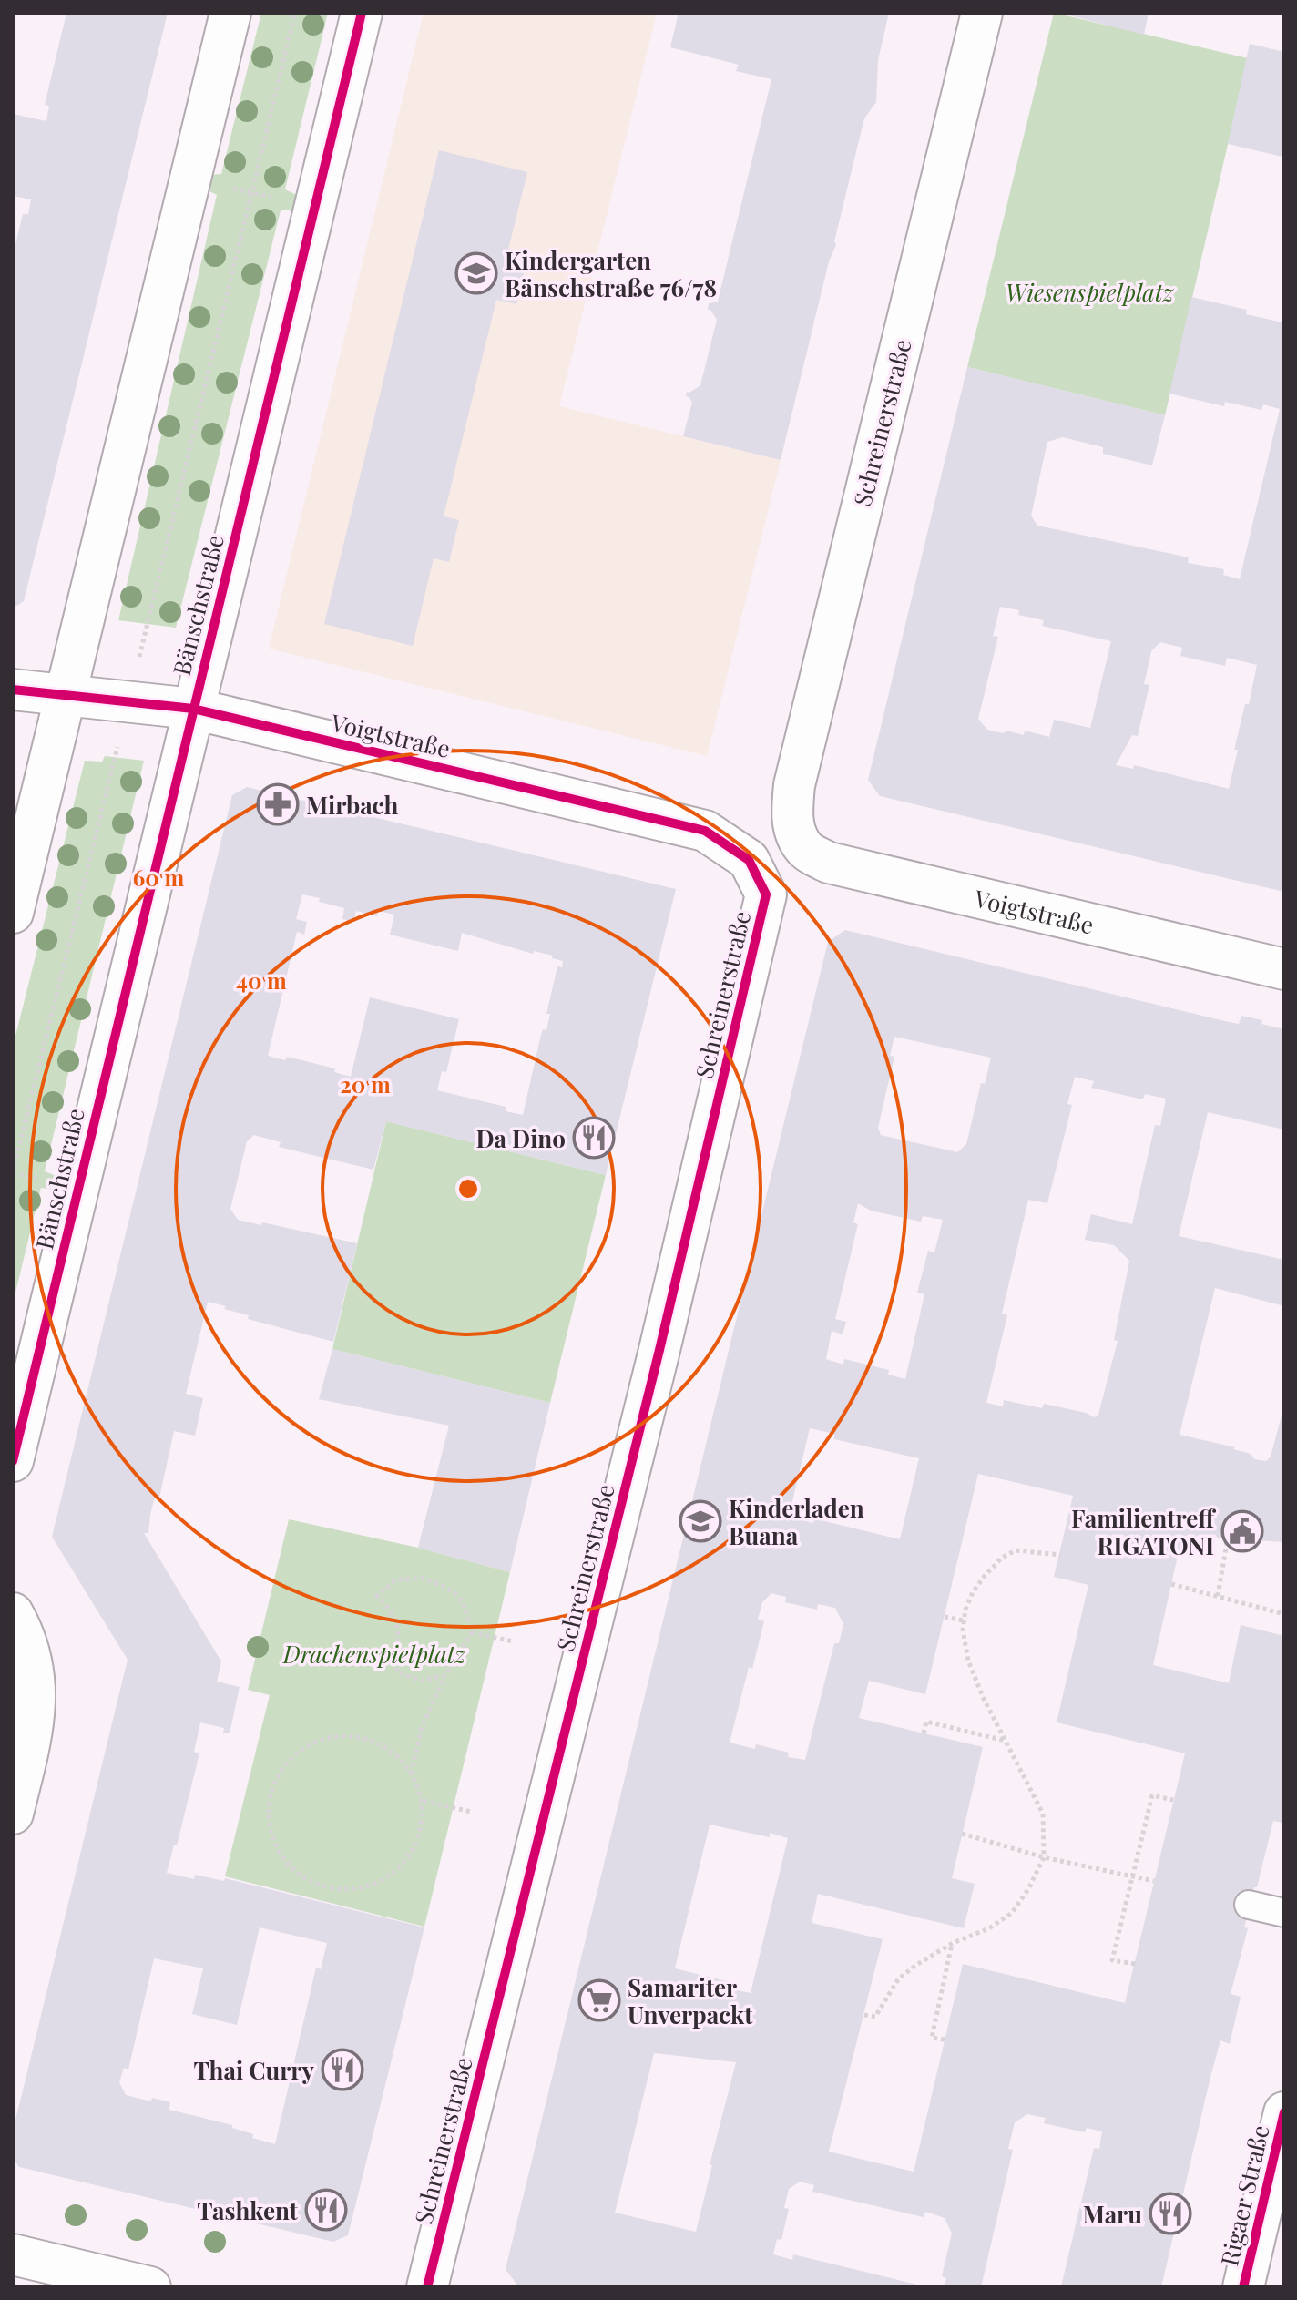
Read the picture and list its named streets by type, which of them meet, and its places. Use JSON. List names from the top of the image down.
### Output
{
  "streets": {
    "street": [
      "Schreinerstraße",
      "Bänschstraße",
      "Voigtstraße",
      "Rigaer Straße"
    ]
  },
  "crossings": [
    ["Schreinerstraße", "Voigtstraße"],
    ["Bänschstraße", "Voigtstraße"]
  ],
  "parks": ["Wiesenspielplatz", "Drachenspielplatz"],
  "places": {
    "school or university": ["Kindergarten Bänschstraße 76/78", "Kinderladen Buana"],
    "pharmacy": ["Mirbach"],
    "restaurant": [
      "Da Dino",
      "Thai Curry",
      "Tashkent",
      "Maru"
    ],
    "public building": ["Familientreff RIGATONI"],
    "supermarket": ["Samariter Unverpackt"]
  },
  "rings": ["60 m", "40 m", "20 m"]
}
